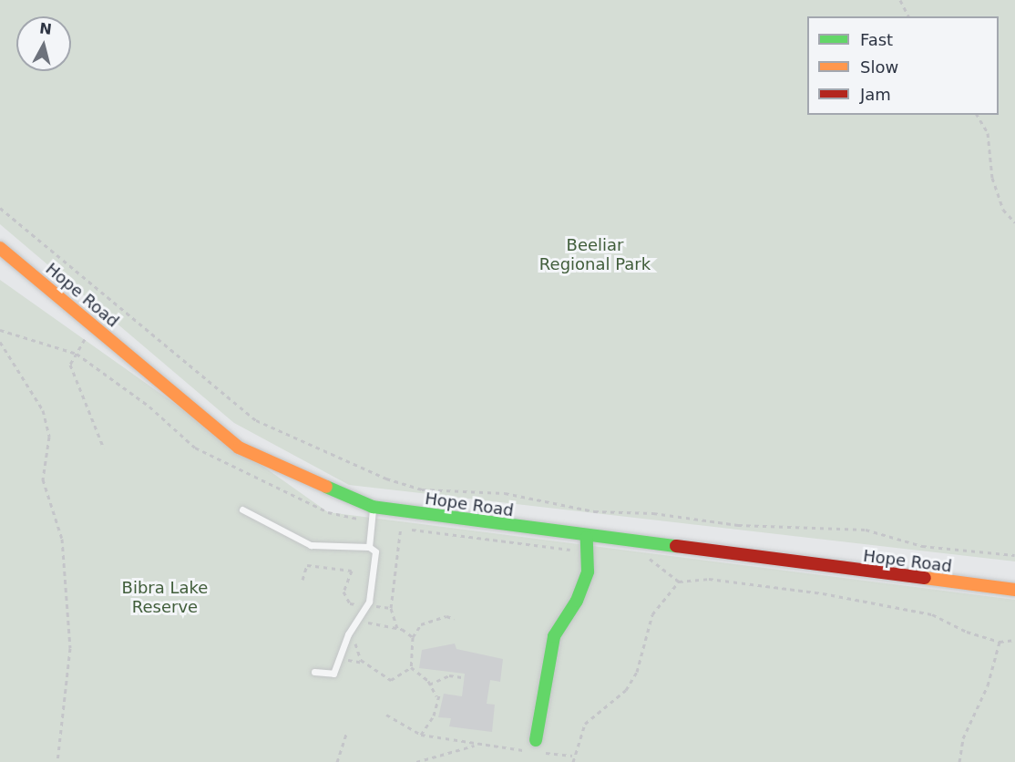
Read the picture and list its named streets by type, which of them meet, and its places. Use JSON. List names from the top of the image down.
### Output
{
  "streets": {
    "street": ["Hope Road"]
  },
  "parks": ["Beeliar Regional Park", "Bibra Lake Reserve"],
  "legend": ["Fast", "Slow", "Jam"],
  "north": "top"
}
